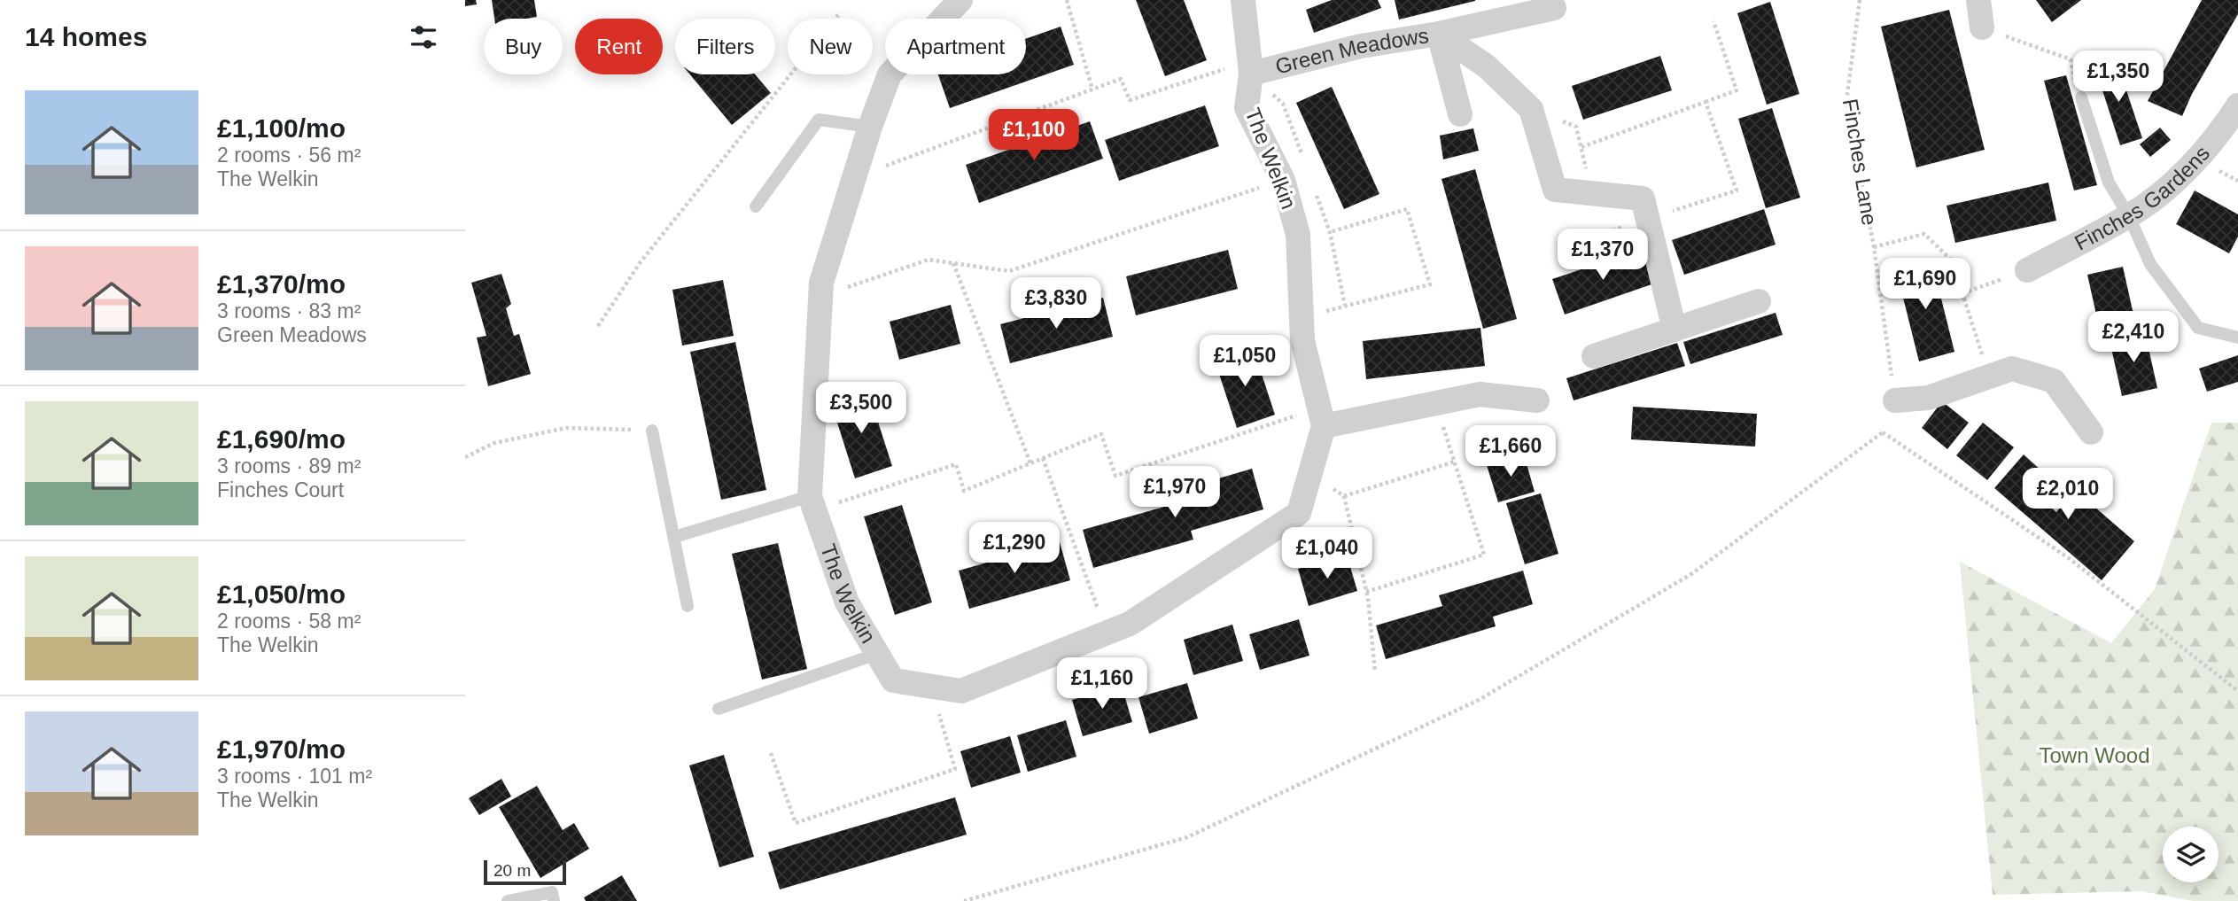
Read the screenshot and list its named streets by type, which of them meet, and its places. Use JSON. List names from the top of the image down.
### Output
{
  "streets": {
    "street": ["Green Meadows", "The Welkin", "Finches Gardens"],
    "path": ["Finches Lane"]
  },
  "crossings": [
    ["Green Meadows", "The Welkin"]
  ],
  "parks": ["Town Wood"],
  "scale_bar": "20 m",
  "page": {
    "heading": "14 homes",
    "chip": [
      "Buy",
      "Rent",
      "Filters",
      "New",
      "Apartment"
    ],
    "price": [
      "£1,350",
      "£1,100",
      "£1,370",
      "£1,690",
      "£3,830",
      "£2,410",
      "£1,050",
      "£3,500",
      "£1,660",
      "£1,970",
      "£2,010",
      "£1,290",
      "£1,040",
      "£1,160"
    ],
    "list": [
      {
        "name": "£1,100/mo",
        "note": "2 rooms · 56 m² · The Welkin"
      },
      {
        "name": "£1,370/mo",
        "note": "3 rooms · 83 m² · Green Meadows"
      },
      {
        "name": "£1,690/mo",
        "note": "3 rooms · 89 m² · Finches Court"
      },
      {
        "name": "£1,050/mo",
        "note": "2 rooms · 58 m² · The Welkin"
      },
      {
        "name": "£1,970/mo",
        "note": "3 rooms · 101 m² · The Welkin"
      }
    ],
    "scale": "20 m"
  }
}
